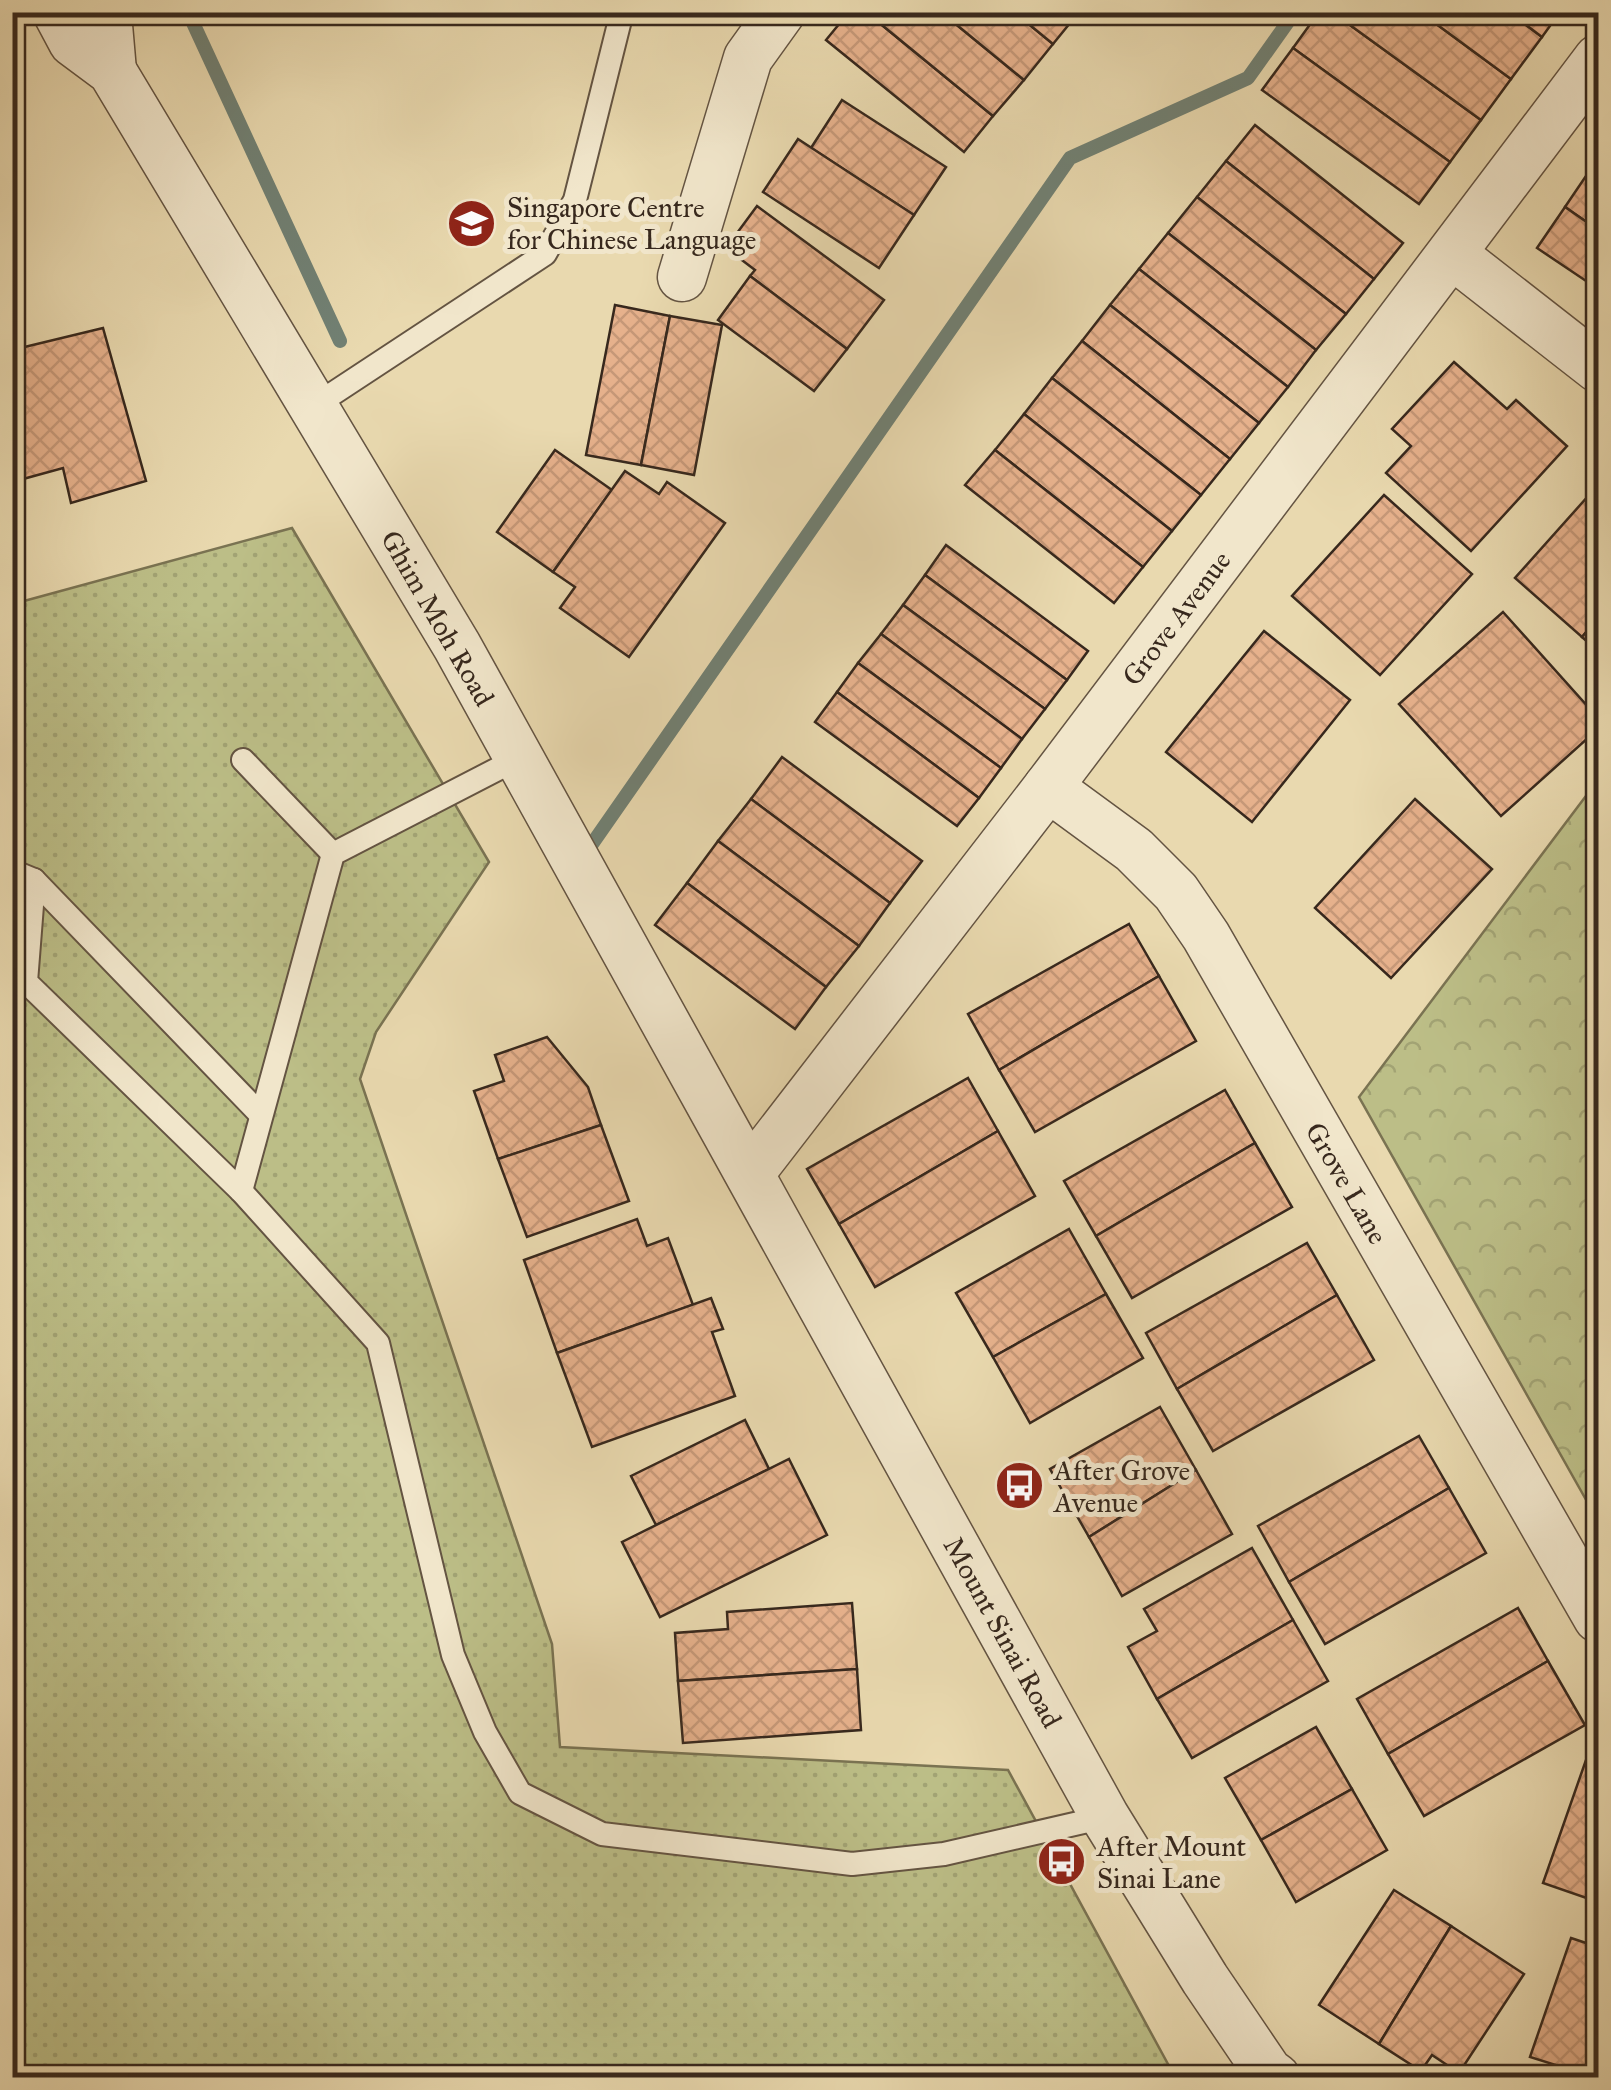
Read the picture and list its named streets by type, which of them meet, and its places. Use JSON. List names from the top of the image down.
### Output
{
  "streets": {
    "street": [
      "Ghim Moh Road",
      "Grove Avenue",
      "Grove Lane",
      "Mount Sinai Road"
    ]
  },
  "crossings": [
    ["Ghim Moh Road", "Grove Avenue"],
    ["Ghim Moh Road", "Mount Sinai Road"],
    ["Grove Avenue", "Grove Lane"],
    ["Grove Avenue", "Mount Sinai Road"]
  ],
  "places": {
    "school or university": ["Singapore Centre for Chinese Language"],
    "bus stop": ["After Grove Avenue", "After Mount Sinai Lane"]
  }
}
